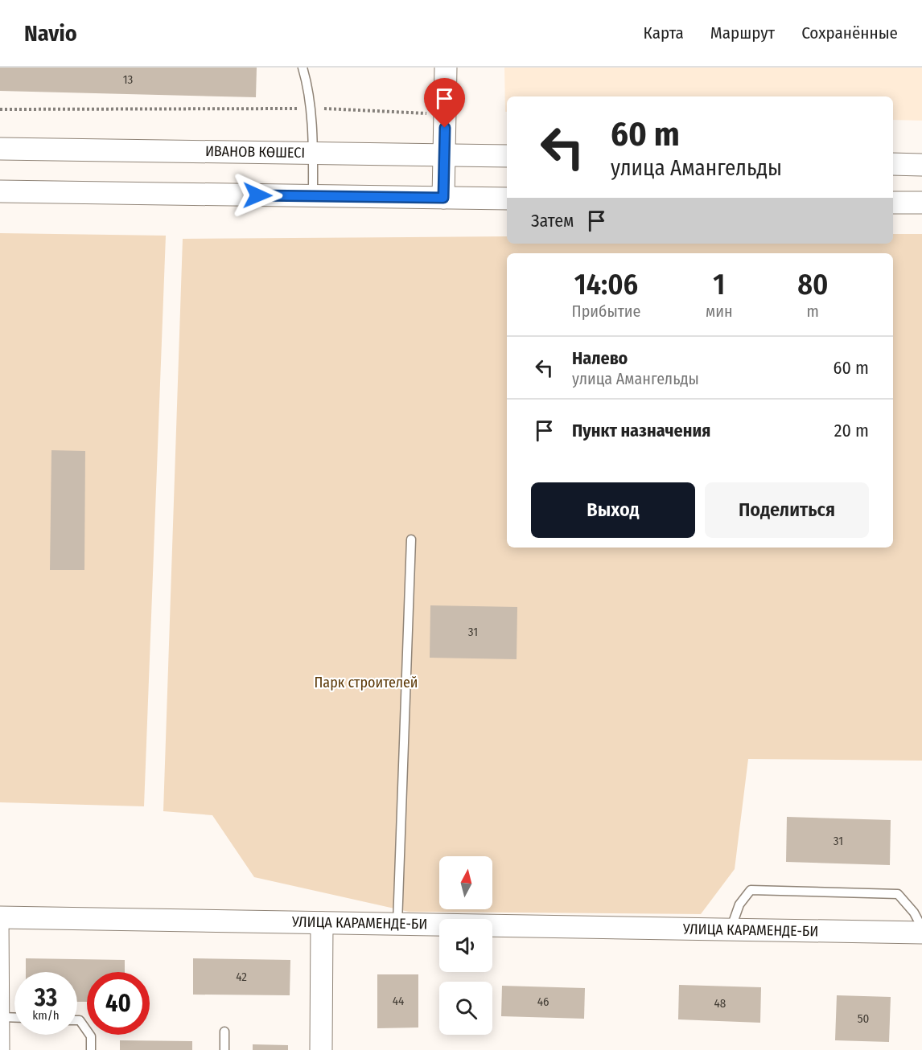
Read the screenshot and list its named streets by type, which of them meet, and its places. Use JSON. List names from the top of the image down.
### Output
{
  "streets": {
    "street": ["ИВАНОВ КӨШЕСІ", "УЛИЦА КАРАМЕНДЕ-БИ"]
  },
  "parks": ["Парк строителей"],
  "house_numbers": [
    "13",
    "31",
    "31",
    "42",
    "44",
    "46",
    "48",
    "50"
  ],
  "north": "top",
  "page": {
    "header": "Navio",
    "nav": ["Карта", "Маршрут", "Сохранённые"],
    "turn": ["60 m", "улица Амангельды"],
    "then": "Затем",
    "eta": [
      "14:06",
      "Прибытие",
      "1",
      "мин",
      "80",
      "m"
    ],
    "list": [
      {
        "name": "Налево",
        "note": "улица Амангельды",
        "value": "60 m"
      },
      {
        "name": "Пункт назначения",
        "value": "20 m"
      }
    ],
    "buttons": ["Выход", "Поделиться"],
    "speed": "33 km/h",
    "limit": "40"
  }
}
